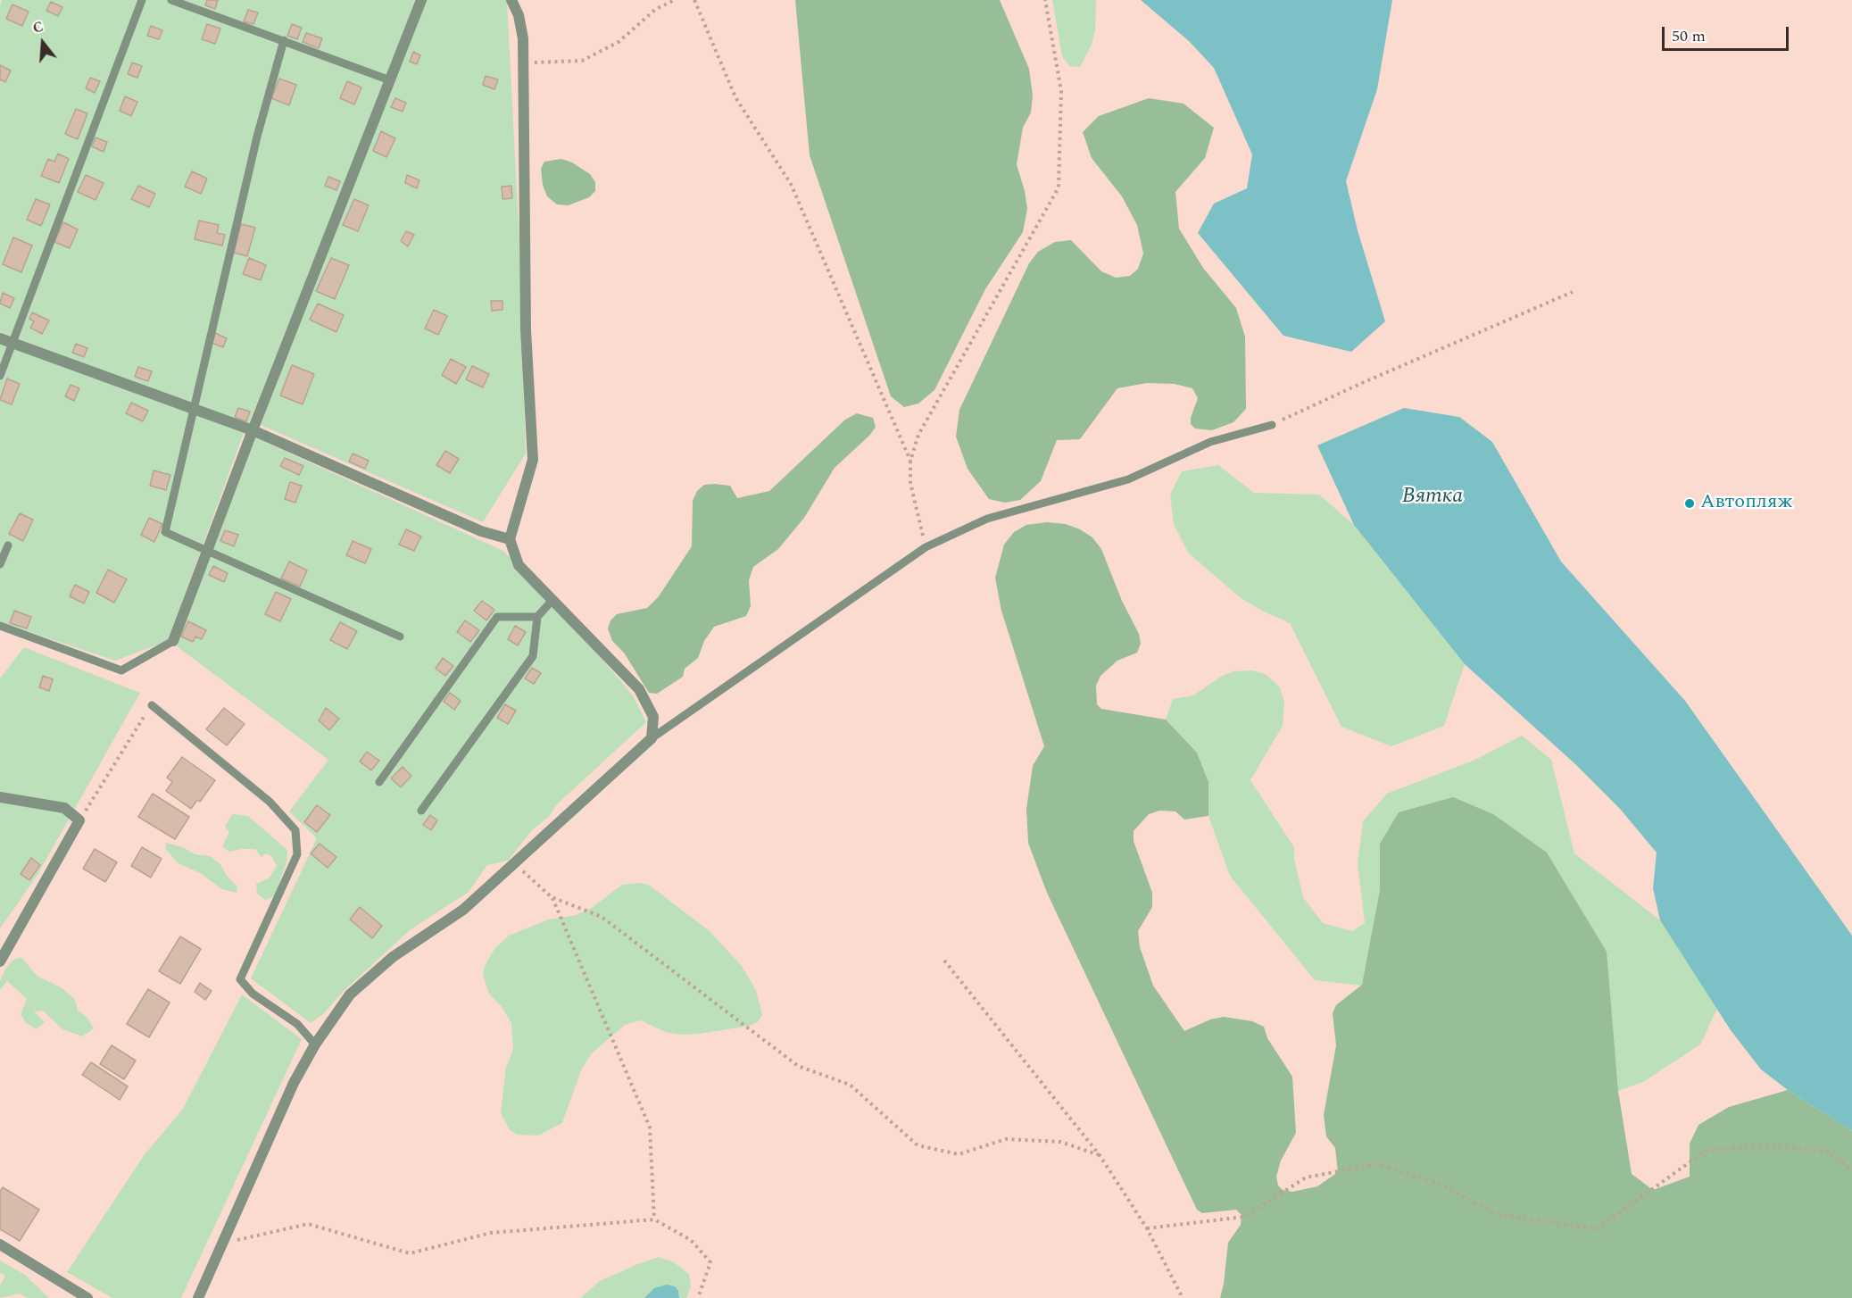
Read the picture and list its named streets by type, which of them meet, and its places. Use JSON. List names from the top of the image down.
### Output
{
  "water": ["Вятка"],
  "places": ["Автопляж"],
  "scale_bar": "50 m",
  "north": "top"
}
